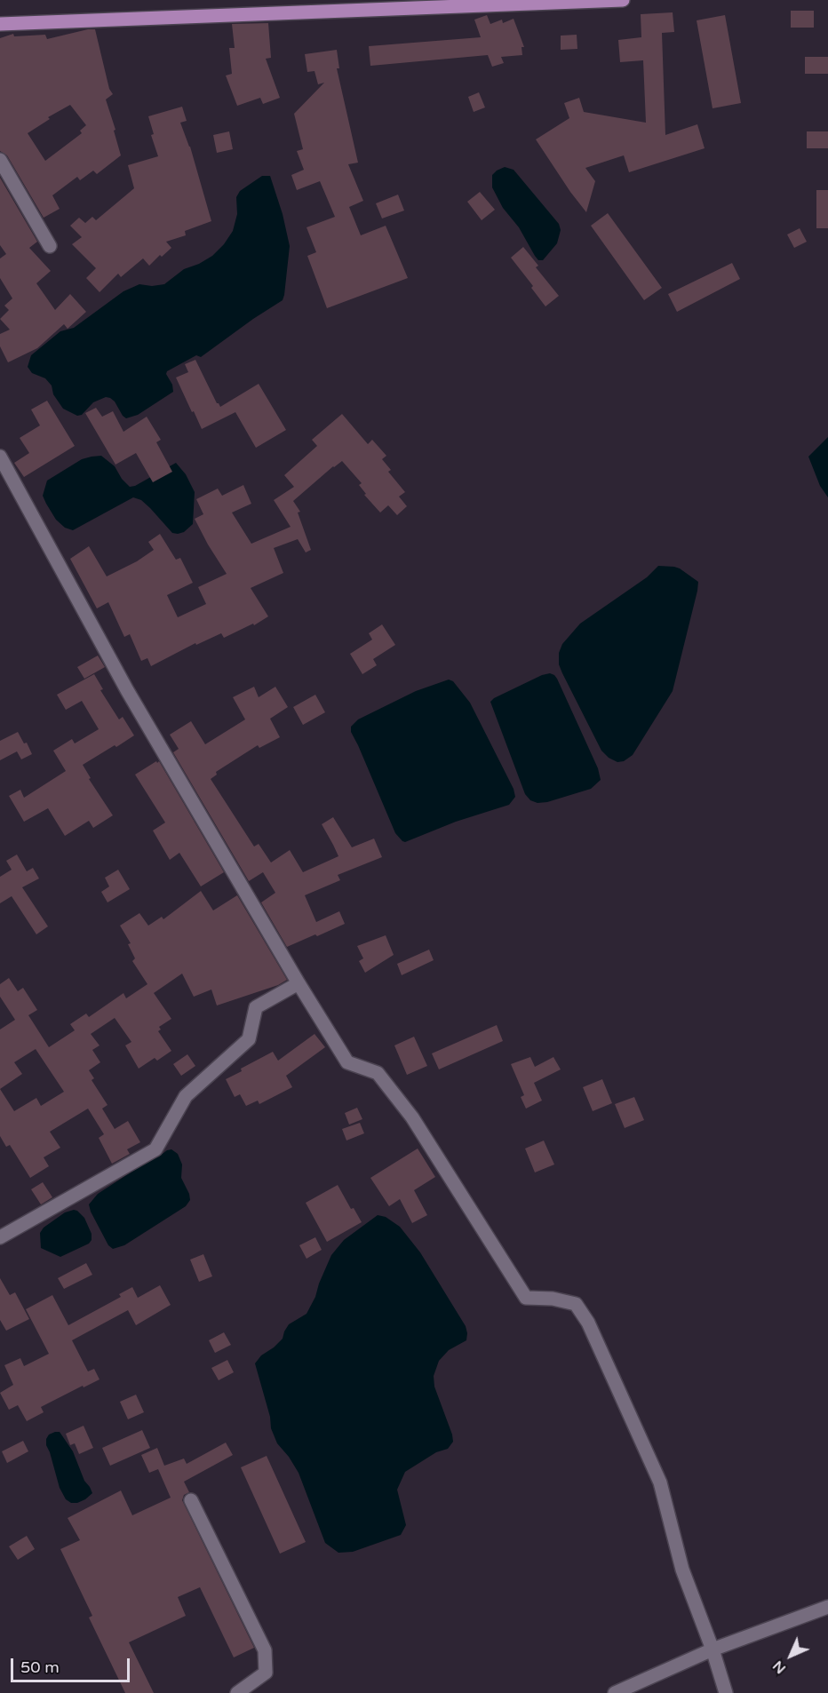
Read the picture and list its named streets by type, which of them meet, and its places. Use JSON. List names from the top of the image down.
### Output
{
  "scale_bar": "50 m",
  "north": "bottom left"
}
